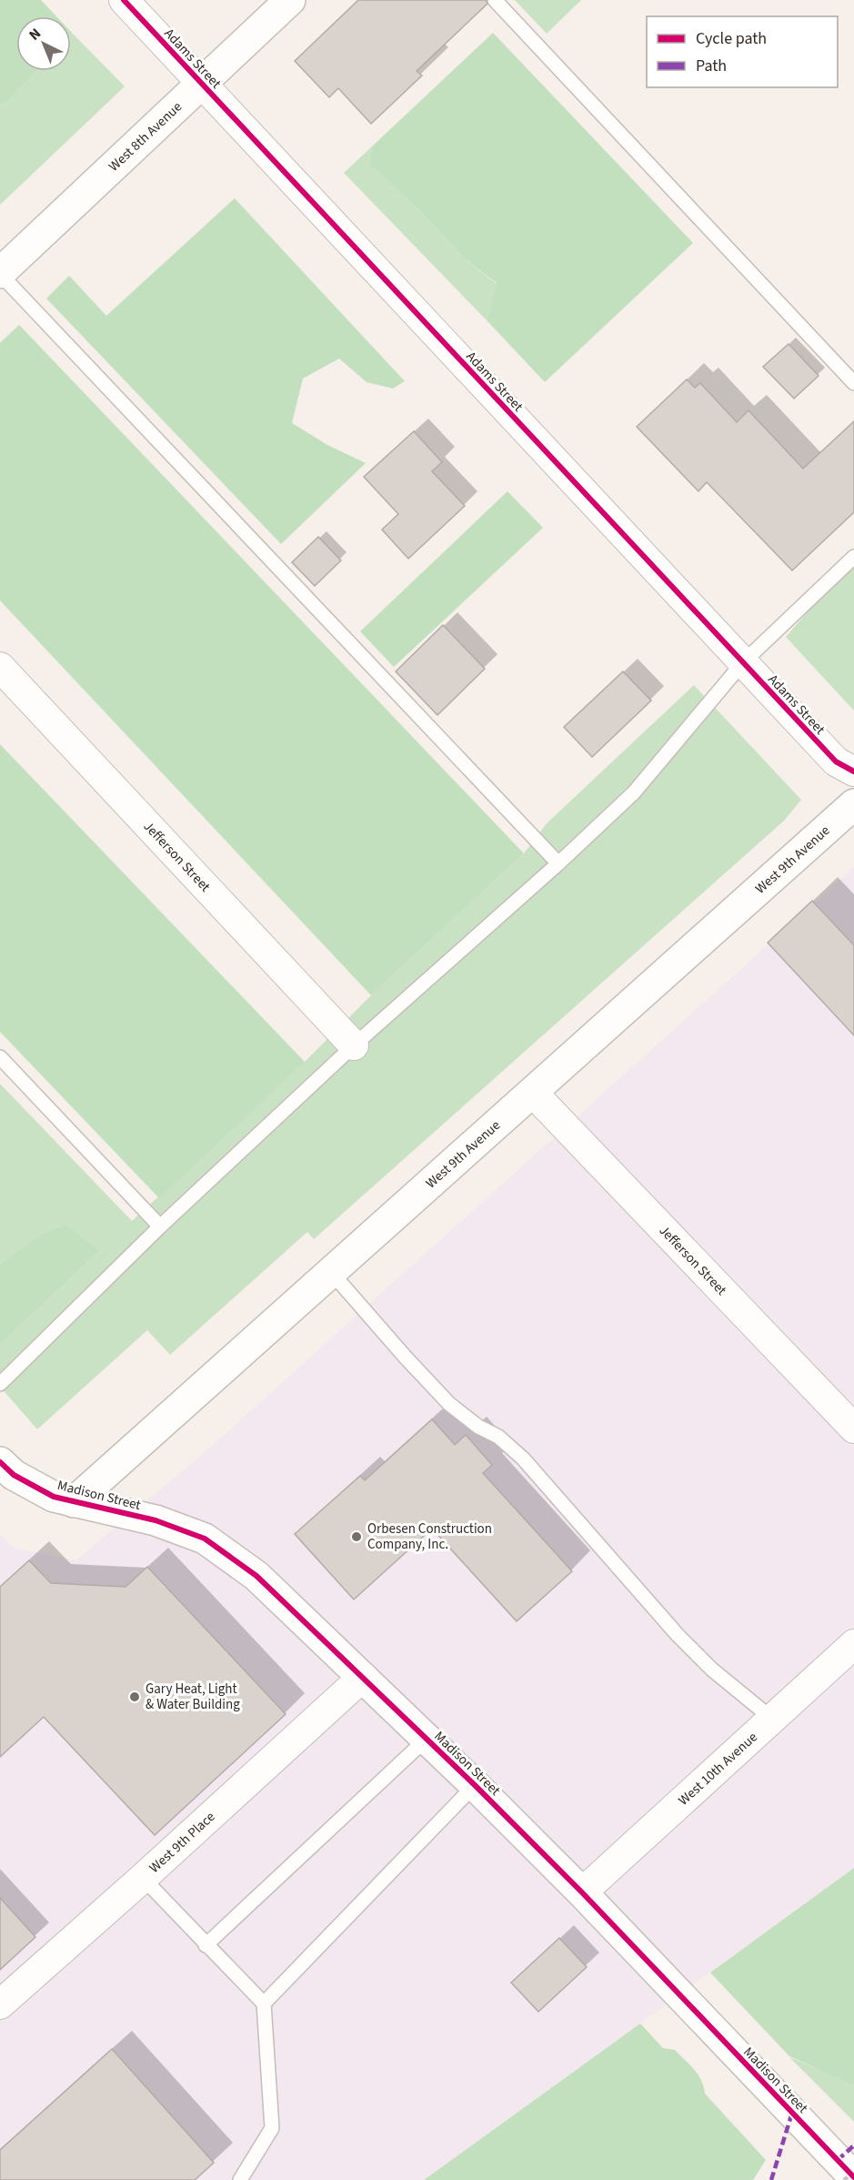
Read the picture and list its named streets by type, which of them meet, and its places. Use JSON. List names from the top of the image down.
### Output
{
  "streets": {
    "street": [
      "Adams Street",
      "West 8th Avenue",
      "Jefferson Street",
      "West 9th Avenue",
      "Madison Street",
      "West 10th Avenue",
      "West 9th Place"
    ]
  },
  "crossings": [
    ["Adams Street", "West 8th Avenue"],
    ["Jefferson Street", "West 9th Avenue"],
    ["West 9th Avenue", "Madison Street"],
    ["Madison Street", "West 10th Avenue"],
    ["Madison Street", "West 9th Place"]
  ],
  "places": ["Orbesen Construction Company, Inc.", "Gary Heat, Light & Water Building"],
  "legend": ["Cycle path", "Path"],
  "north": "top left"
}
